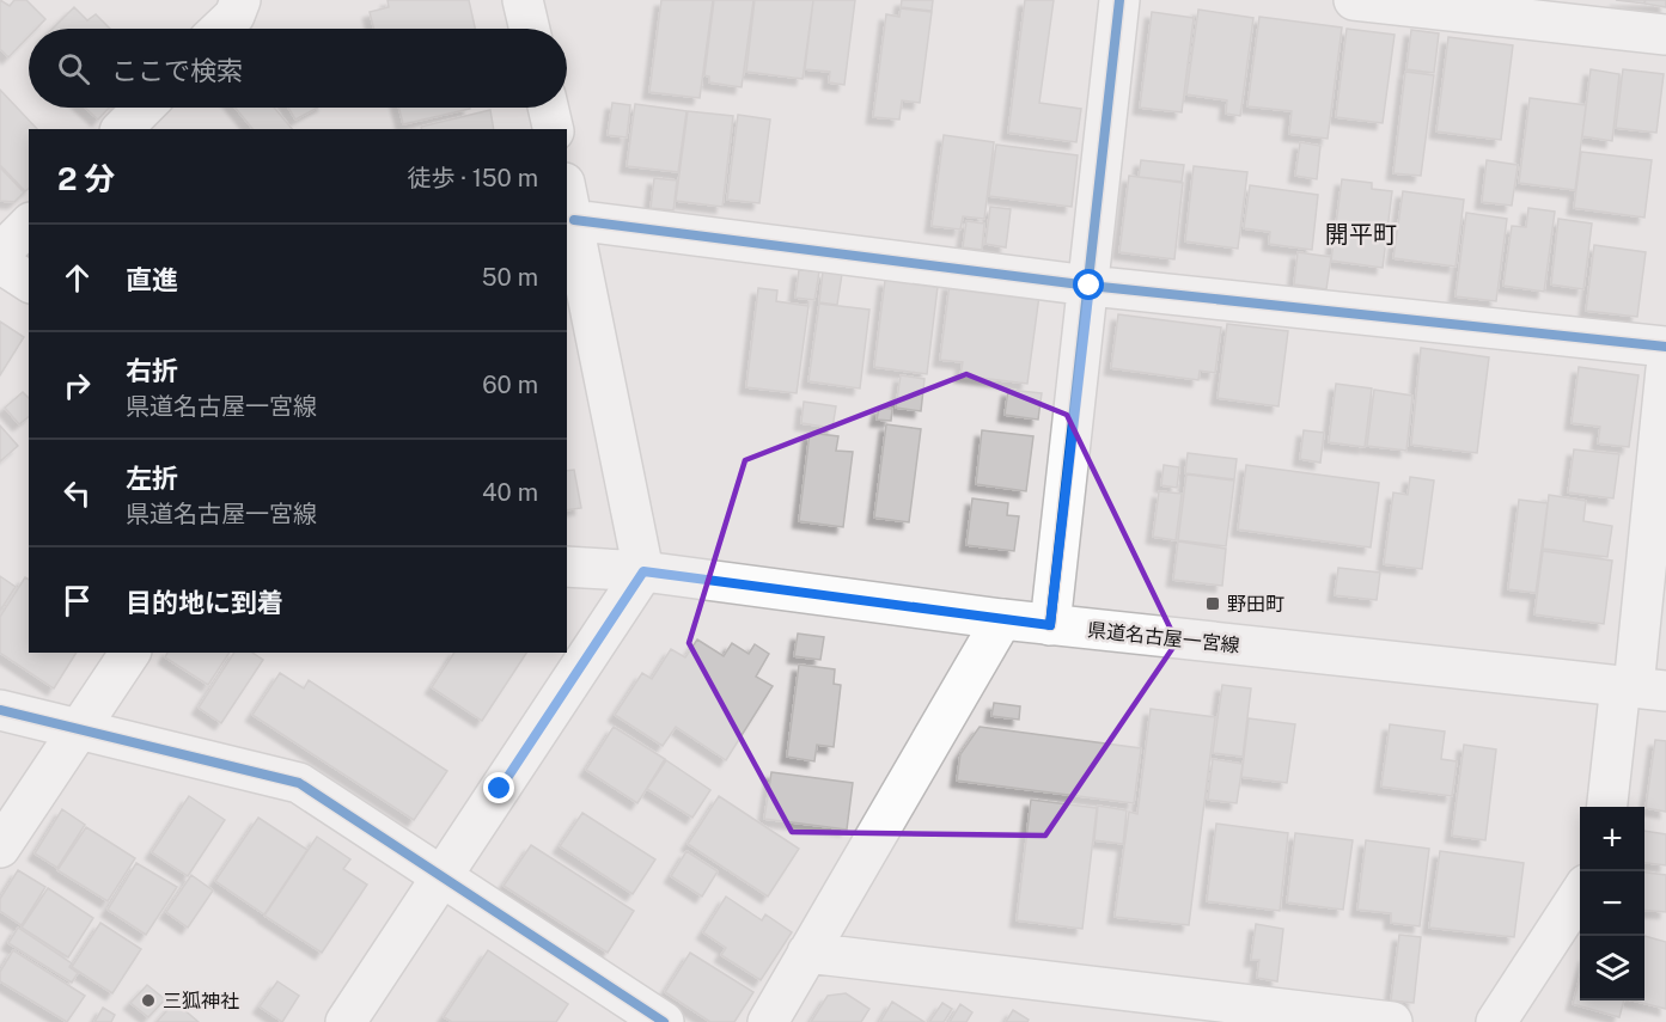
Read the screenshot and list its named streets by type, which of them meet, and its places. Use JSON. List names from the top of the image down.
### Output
{
  "streets": {
    "street": ["県道名古屋一宮線"]
  },
  "districts": ["開平町"],
  "places": {
    "transit": ["野田町"],
    "other": ["三狐神社"]
  },
  "page": {
    "search": "ここで検索",
    "heading": ["2 分", "徒歩 · 150 m"],
    "list": [
      ["直進", "50 m"],
      ["右折", "県道名古屋一宮線", "60 m"],
      ["左折", "県道名古屋一宮線", "40 m"],
      "目的地に到着"
    ],
    "map_buttons": ["+", "−"]
  }
}
